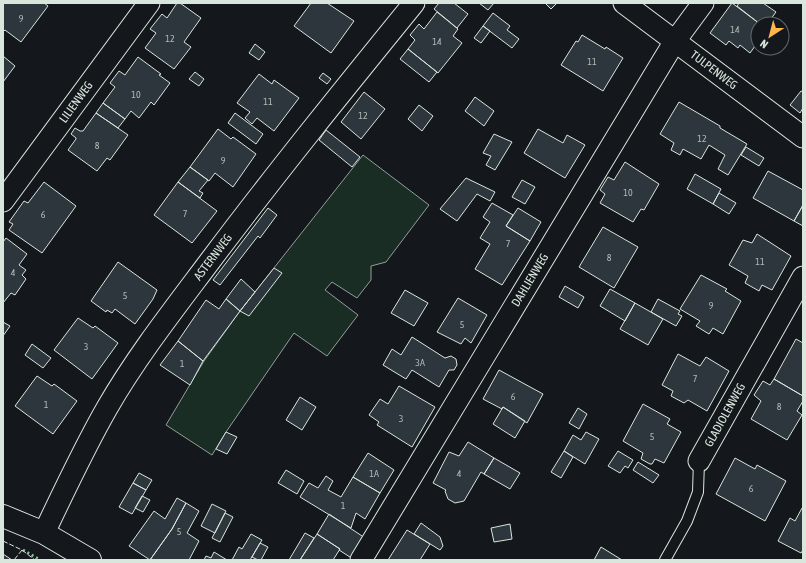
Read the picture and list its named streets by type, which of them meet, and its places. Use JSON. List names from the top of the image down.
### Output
{
  "streets": {
    "street": [
      "TULPENWEG",
      "LILIENWEG",
      "ASTERNWEG",
      "DAHLIENWEG",
      "GLADIOLENWEG"
    ]
  },
  "crossings": [
    ["TULPENWEG", "DAHLIENWEG"]
  ],
  "house_numbers": [
    "9",
    "14",
    "12",
    "14",
    "11",
    "10",
    "11",
    "12",
    "12",
    "8",
    "9",
    "10",
    "7",
    "6",
    "7",
    "8",
    "11",
    "4",
    "5",
    "9",
    "5",
    "3",
    "3A",
    "1",
    "7",
    "6",
    "1",
    "8",
    "3",
    "5",
    "1A",
    "4",
    "6",
    "1",
    "5"
  ],
  "north": "bottom left"
}
